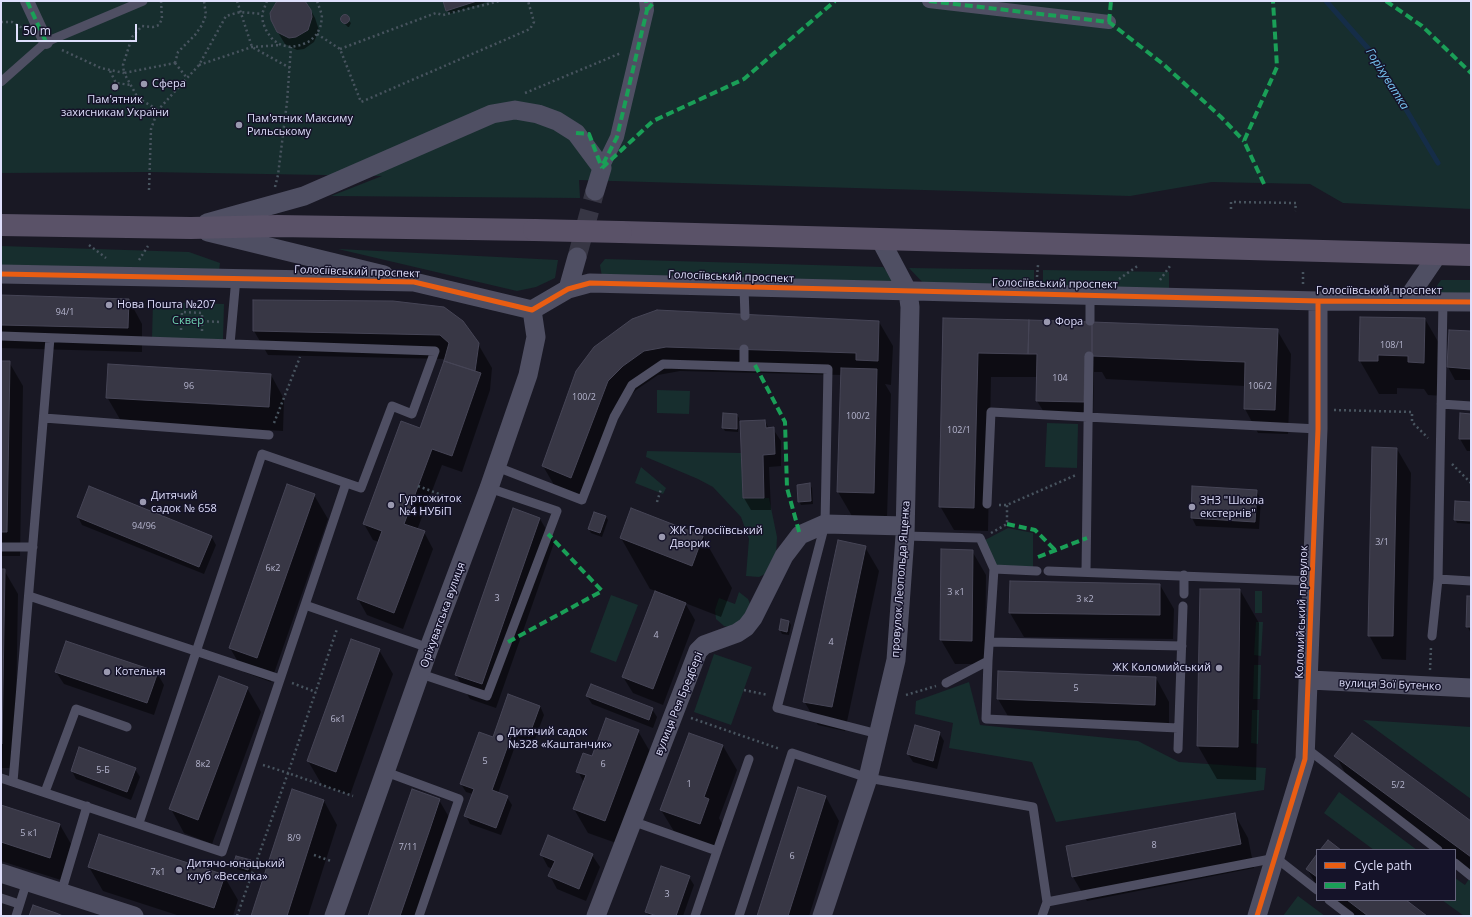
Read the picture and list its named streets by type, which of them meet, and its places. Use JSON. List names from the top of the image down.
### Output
{
  "streets": {
    "street": [
      "Голосіївський проспект",
      "провулок Леопольда Ященка",
      "Коломийський провулок",
      "Оріхуватська вулиця",
      "вулиця Зої Бутенко",
      "вулиця Рея Бредбері"
    ]
  },
  "crossings": [
    ["Голосіївський проспект", "провулок Леопольда Ященка"],
    ["Голосіївський проспект", "Коломийський провулок"],
    ["Голосіївський проспект", "Оріхуватська вулиця"],
    ["провулок Леопольда Ященка", "вулиця Рея Бредбері"],
    ["Коломийський провулок", "вулиця Зої Бутенко"]
  ],
  "water": ["Горіхуватка"],
  "parks": ["Сквер"],
  "places": [
    "Сфера",
    "Пам'ятник захисникам України",
    "Пам'ятник Максиму Рильському",
    "Нова Пошта №207",
    "Фора",
    "Дитячий садок № 658",
    "Гуртожиток №4 НУБіП",
    "ЗНЗ \"Школа екстернів\"",
    "ЖК Голосіївський Дворик",
    "ЖК Коломийський",
    "Котельня",
    "Дитячий садок №328 «Каштанчик»",
    "Дитячо-юнацький клуб «Веселка»"
  ],
  "house_numbers": [
    "94/1",
    "108/1",
    "104",
    "96",
    "106/2",
    "100/2",
    "100/2",
    "102/1",
    "94/96",
    "3/1",
    "6к2",
    "3 к1",
    "3",
    "3 к2",
    "4",
    "4",
    "5",
    "6к1",
    "5",
    "8к2",
    "6",
    "5-Б",
    "1",
    "5/2",
    "5 к1",
    "8/9",
    "8",
    "7/11",
    "6",
    "7к1",
    "3"
  ],
  "legend": ["Cycle path", "Path"],
  "scale_bar": "50 m"
}
